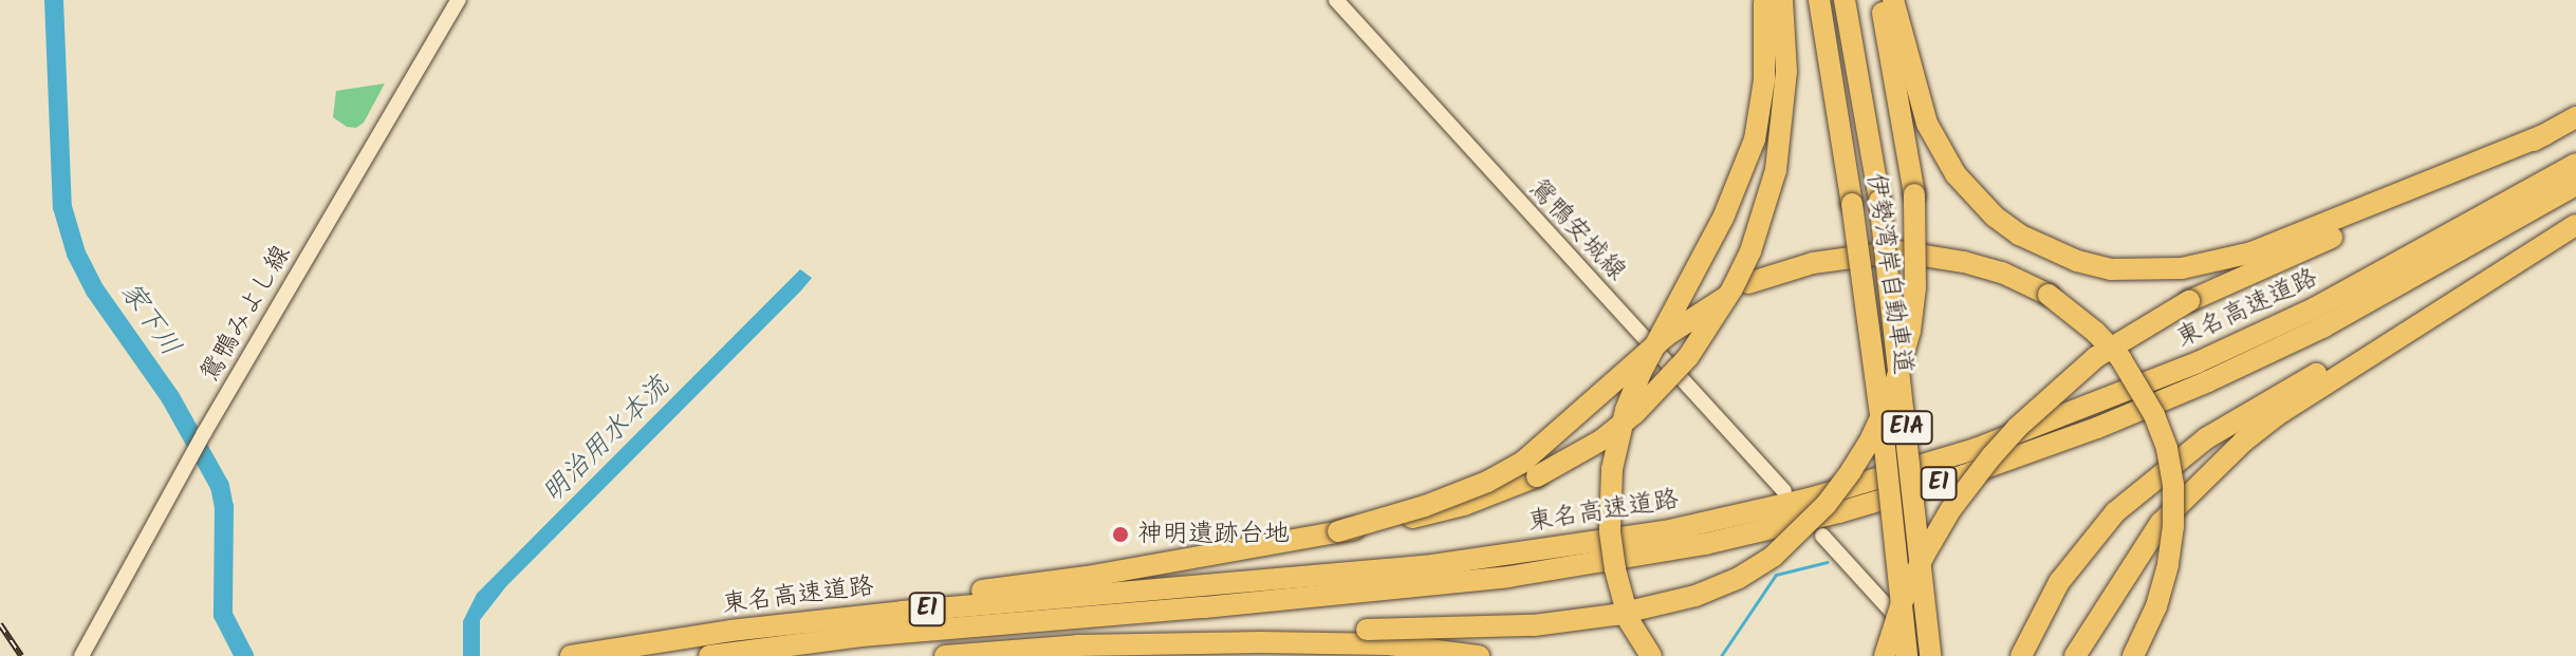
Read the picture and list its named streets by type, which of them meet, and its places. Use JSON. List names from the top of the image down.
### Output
{
  "streets": {
    "highway": [
      "伊勢湾岸自動車道",
      "東名高速道路",
      "E1A",
      "E1"
    ],
    "main road": ["鴛鴨安城線", "鴛鴨みよし線"]
  },
  "water": ["家下川", "明治用水本流"],
  "places": ["神明遺跡台地"]
}
